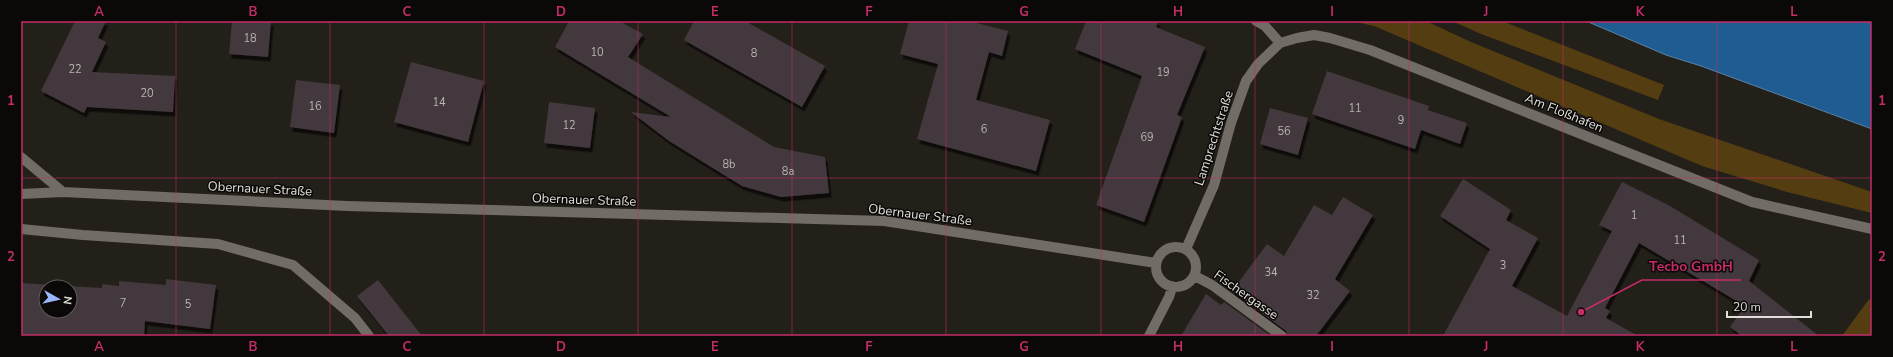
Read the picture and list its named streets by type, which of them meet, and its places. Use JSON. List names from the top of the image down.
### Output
{
  "streets": {
    "street": [
      "Am Floßhafen",
      "Lamprechtstraße",
      "Obernauer Straße",
      "Fischergasse"
    ]
  },
  "crossings": [
    ["Am Floßhafen", "Lamprechtstraße"],
    ["Lamprechtstraße", "Obernauer Straße"],
    ["Lamprechtstraße", "Fischergasse"],
    ["Obernauer Straße", "Fischergasse"]
  ],
  "places": ["Tecbo GmbH"],
  "house_numbers": [
    "18",
    "10",
    "8",
    "22",
    "19",
    "20",
    "14",
    "16",
    "11",
    "9",
    "12",
    "6",
    "56",
    "69",
    "8b",
    "8a",
    "1",
    "11",
    "3",
    "34",
    "32",
    "7",
    "5"
  ],
  "scale_bar": "20 m",
  "north": "right",
  "grid": {
    "columns": [
      "A",
      "B",
      "C",
      "D",
      "E",
      "F",
      "G",
      "H",
      "I",
      "J",
      "K",
      "L"
    ],
    "rows": ["1", "2"]
  }
}
